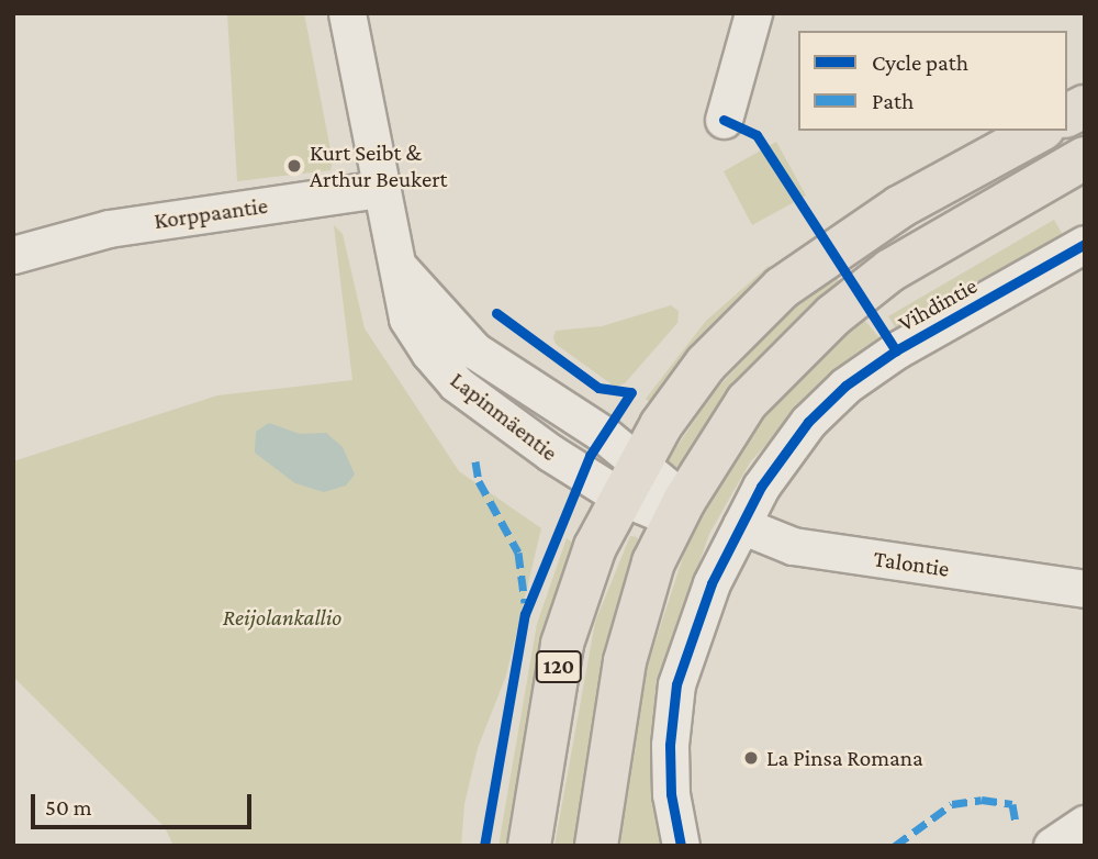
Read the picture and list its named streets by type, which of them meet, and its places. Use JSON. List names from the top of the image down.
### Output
{
  "streets": {
    "main road": ["120"],
    "street": [
      "Korppaantie",
      "Vihdintie",
      "Lapinmäentie",
      "Talontie"
    ]
  },
  "crossings": [
    ["Korppaantie", "Lapinmäentie"],
    ["Vihdintie", "Talontie"],
    ["Lapinmäentie", "120"]
  ],
  "parks": ["Reijolankallio"],
  "places": ["Kurt Seibt & Arthur Beukert", "La Pinsa Romana"],
  "legend": ["Cycle path", "Path"],
  "scale_bar": "50 m"
}
